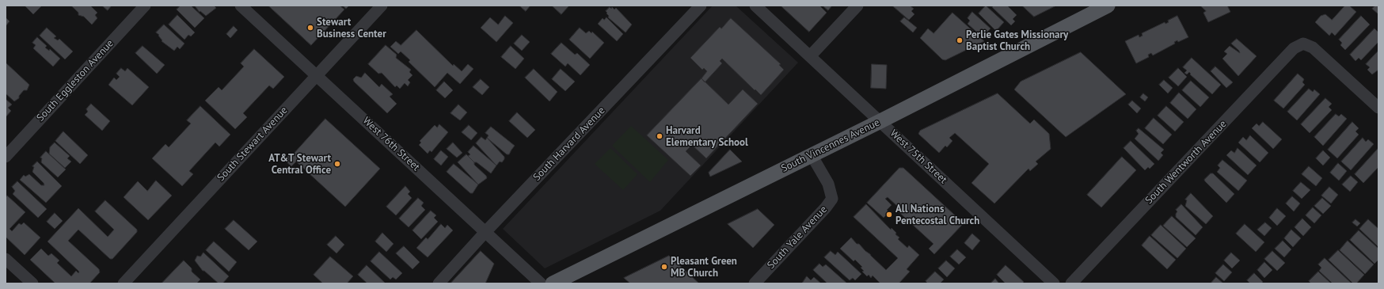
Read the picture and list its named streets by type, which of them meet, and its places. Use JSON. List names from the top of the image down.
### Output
{
  "streets": {
    "main road": ["South Vincennes Avenue"],
    "street": [
      "South Eggleston Avenue",
      "South Stewart Avenue",
      "West 76th Street",
      "South Harvard Avenue",
      "West 75th Street",
      "South Wentworth Avenue",
      "South Yale Avenue"
    ]
  },
  "crossings": [
    ["South Stewart Avenue", "West 76th Street"],
    ["West 76th Street", "South Harvard Avenue"],
    ["South Vincennes Avenue", "West 75th Street"],
    ["South Vincennes Avenue", "South Yale Avenue"]
  ],
  "places": [
    "Stewart Business Center",
    "Perlie Gates Missionary Baptist Church",
    "Harvard Elementary School",
    "AT&T Stewart Central Office",
    "All Nations Pentecostal Church",
    "Pleasant Green MB Church"
  ]
}
